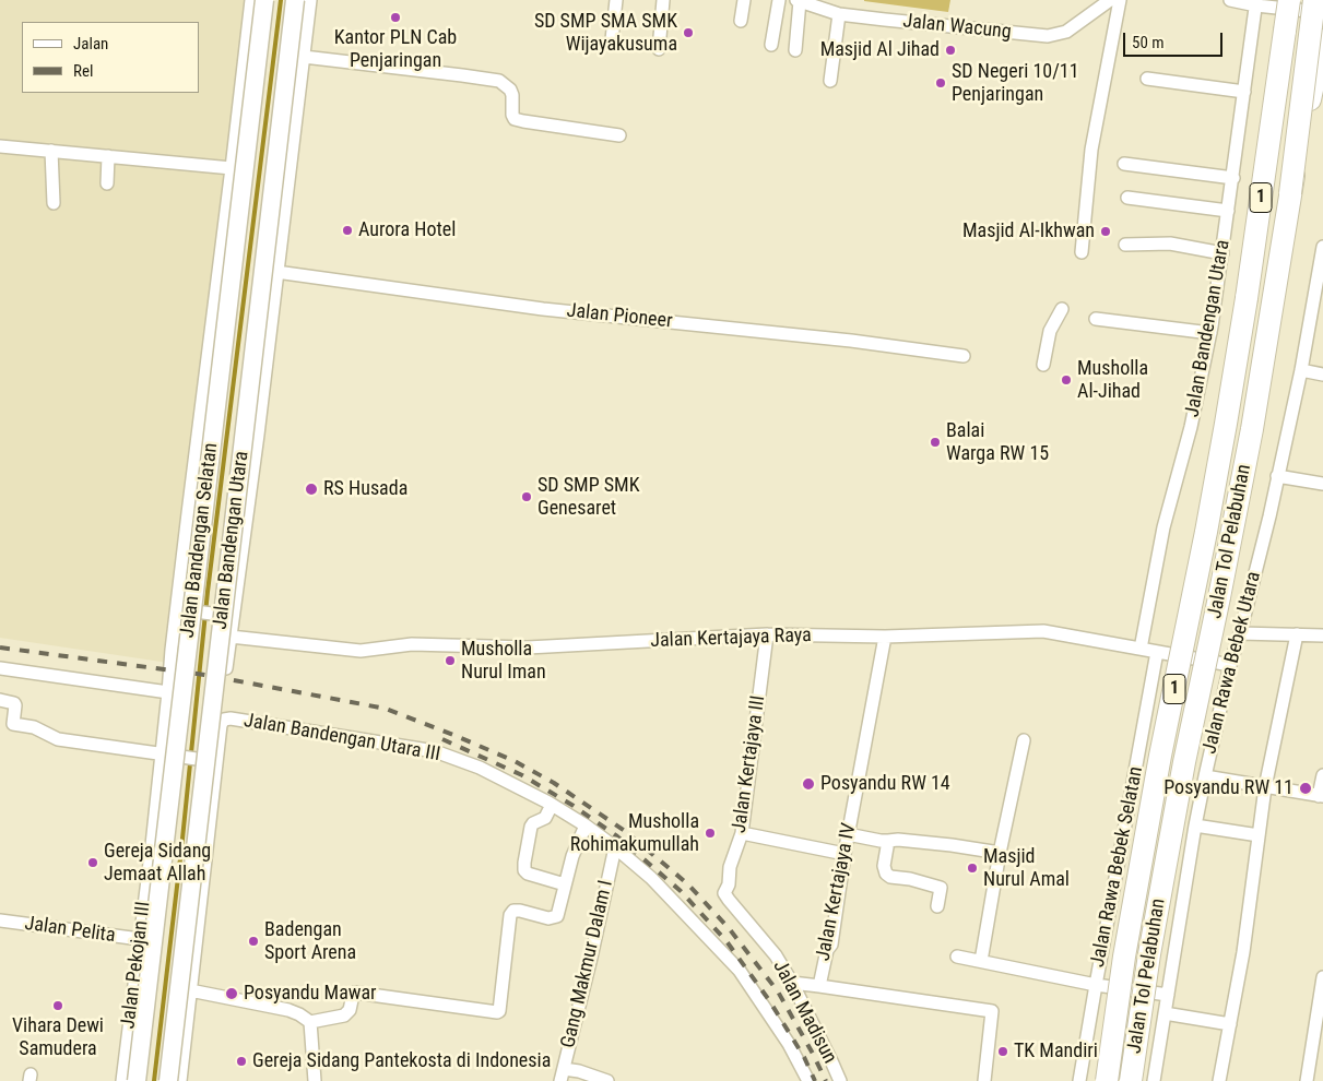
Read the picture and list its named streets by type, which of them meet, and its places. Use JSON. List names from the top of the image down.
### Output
{
  "streets": {
    "highway": ["1", "Jalan Tol Pelabuhan"],
    "main road": ["Jalan Bandengan Utara", "Jalan Bandengan Selatan"],
    "street": [
      "Jalan Wacung",
      "Jalan Pioneer",
      "Jalan Kertajaya Raya",
      "Jalan Rawa Bebek Utara",
      "Jalan Bandengan Utara III",
      "Jalan Kertajaya III",
      "Jalan Rawa Bebek Selatan",
      "Jalan Kertajaya IV",
      "Jalan Pelita",
      "Gang Makmur Dalam I",
      "Jalan Pekojan III",
      "Jalan Madisun"
    ]
  },
  "crossings": [
    ["Jalan Pioneer", "Jalan Bandengan Utara"],
    ["Jalan Bandengan Utara", "Jalan Kertajaya Raya"],
    ["Jalan Bandengan Selatan", "Jalan Pekojan III"],
    ["Jalan Kertajaya Raya", "Jalan Rawa Bebek Utara"],
    ["Jalan Kertajaya Raya", "Jalan Kertajaya III"],
    ["Jalan Kertajaya Raya", "Jalan Rawa Bebek Selatan"],
    ["Jalan Kertajaya Raya", "Jalan Kertajaya IV"],
    ["Jalan Bandengan Utara III", "Gang Makmur Dalam I"],
    ["Jalan Kertajaya III", "Jalan Madisun"],
    ["Jalan Pelita", "Jalan Pekojan III"]
  ],
  "places": [
    "Kantor PLN Cab Penjaringan",
    "SD SMP SMA SMK Wijayakusuma",
    "Masjid Al Jihad",
    "SD Negeri 10/11 Penjaringan",
    "Aurora Hotel",
    "Masjid Al-Ikhwan",
    "Musholla Al-Jihad",
    "Balai Warga RW 15",
    "RS Husada",
    "SD SMP SMK Genesaret",
    "Musholla Nurul Iman",
    "Posyandu RW 14",
    "Posyandu RW 11",
    "Musholla Rohimakumullah",
    "Gereja Sidang Jemaat Allah",
    "Masjid Nurul Amal",
    "Badengan Sport Arena",
    "Posyandu Mawar",
    "Vihara Dewi Samudera",
    "TK Mandiri",
    "Gereja Sidang Pantekosta di Indonesia"
  ],
  "legend": ["Jalan", "Rel"],
  "scale_bar": "50 m"
}
